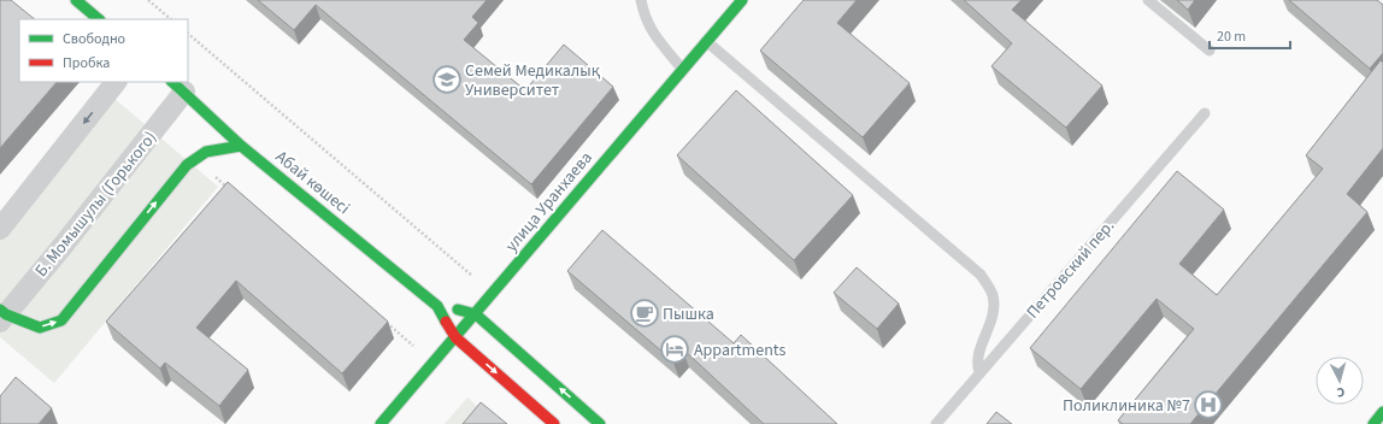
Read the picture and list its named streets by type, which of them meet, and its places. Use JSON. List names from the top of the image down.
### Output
{
  "streets": {
    "street": ["Абай көшесі", "улица Уранхаева", "Б. Момышулы (Горького)"],
    "lane": ["Петровский пер."]
  },
  "crossings": [
    ["Абай көшесі", "Б. Момышулы (Горького)"]
  ],
  "places": {
    "school or university": ["Семей Медикалық Университет"],
    "cafe": ["Пышка"],
    "hotel": ["Appartments"],
    "hospital": ["Поликлиника №7"]
  },
  "legend": ["Свободно", "Пробка"],
  "scale_bar": "20 m",
  "north": "bottom"
}
